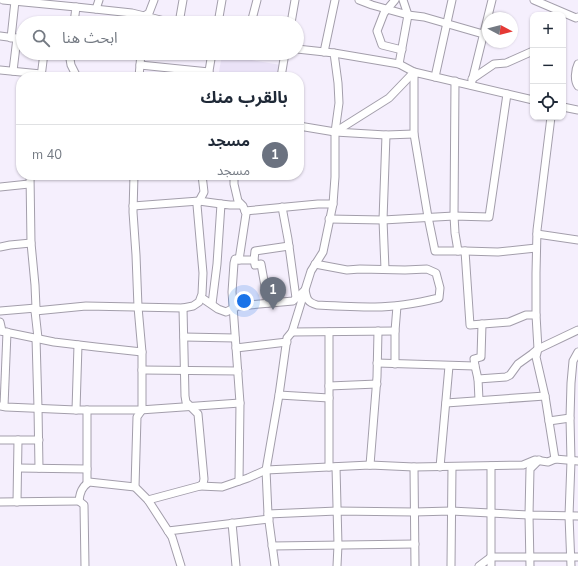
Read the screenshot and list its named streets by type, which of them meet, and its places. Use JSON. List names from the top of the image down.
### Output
{
  "north": "right",
  "page": {
    "map_buttons": ["+", "−"],
    "search": "ابحث هنا",
    "heading": "بالقرب منك",
    "list": [
      {
        "mark": "1",
        "name": "مسجد",
        "note": "مسجد",
        "value": "40 m"
      }
    ],
    "pins": "1"
  }
}
